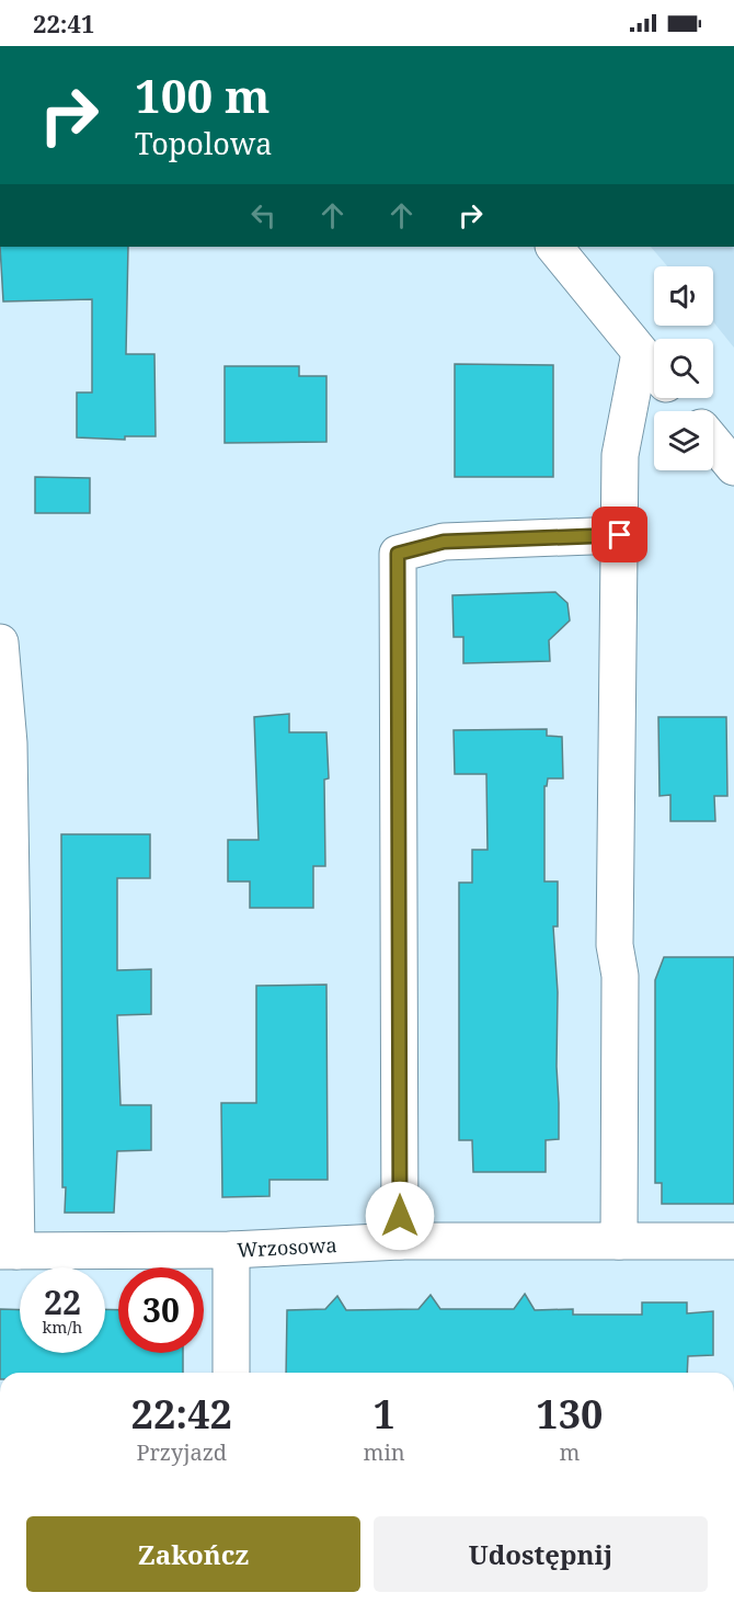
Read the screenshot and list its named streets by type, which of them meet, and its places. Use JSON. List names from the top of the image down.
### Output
{
  "streets": {
    "street": ["Wrzosowa"]
  },
  "page": {
    "status": "22:41",
    "turn": ["100 m", "Topolowa"],
    "speed": "22 km/h",
    "limit": "30",
    "eta": [
      "22:42",
      "Przyjazd",
      "1",
      "min",
      "130",
      "m"
    ],
    "buttons": ["Zakończ", "Udostępnij"]
  }
}
